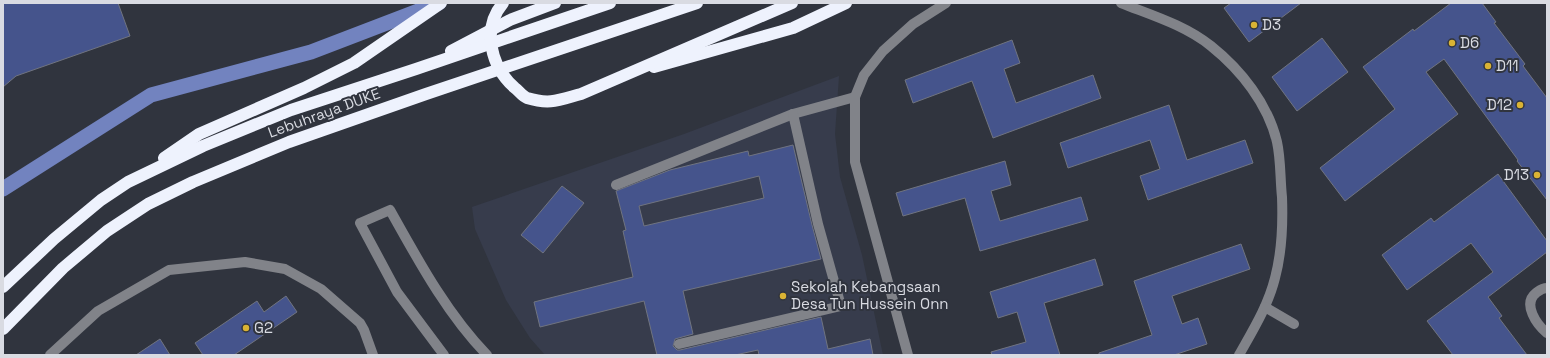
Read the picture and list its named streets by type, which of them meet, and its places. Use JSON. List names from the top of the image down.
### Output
{
  "streets": {
    "highway": ["Lebuhraya DUKE"]
  },
  "places": [
    "D3",
    "D6",
    "D11",
    "D12",
    "D13",
    "Sekolah Kebangsaan Desa Tun Hussein Onn",
    "G2"
  ]
}
